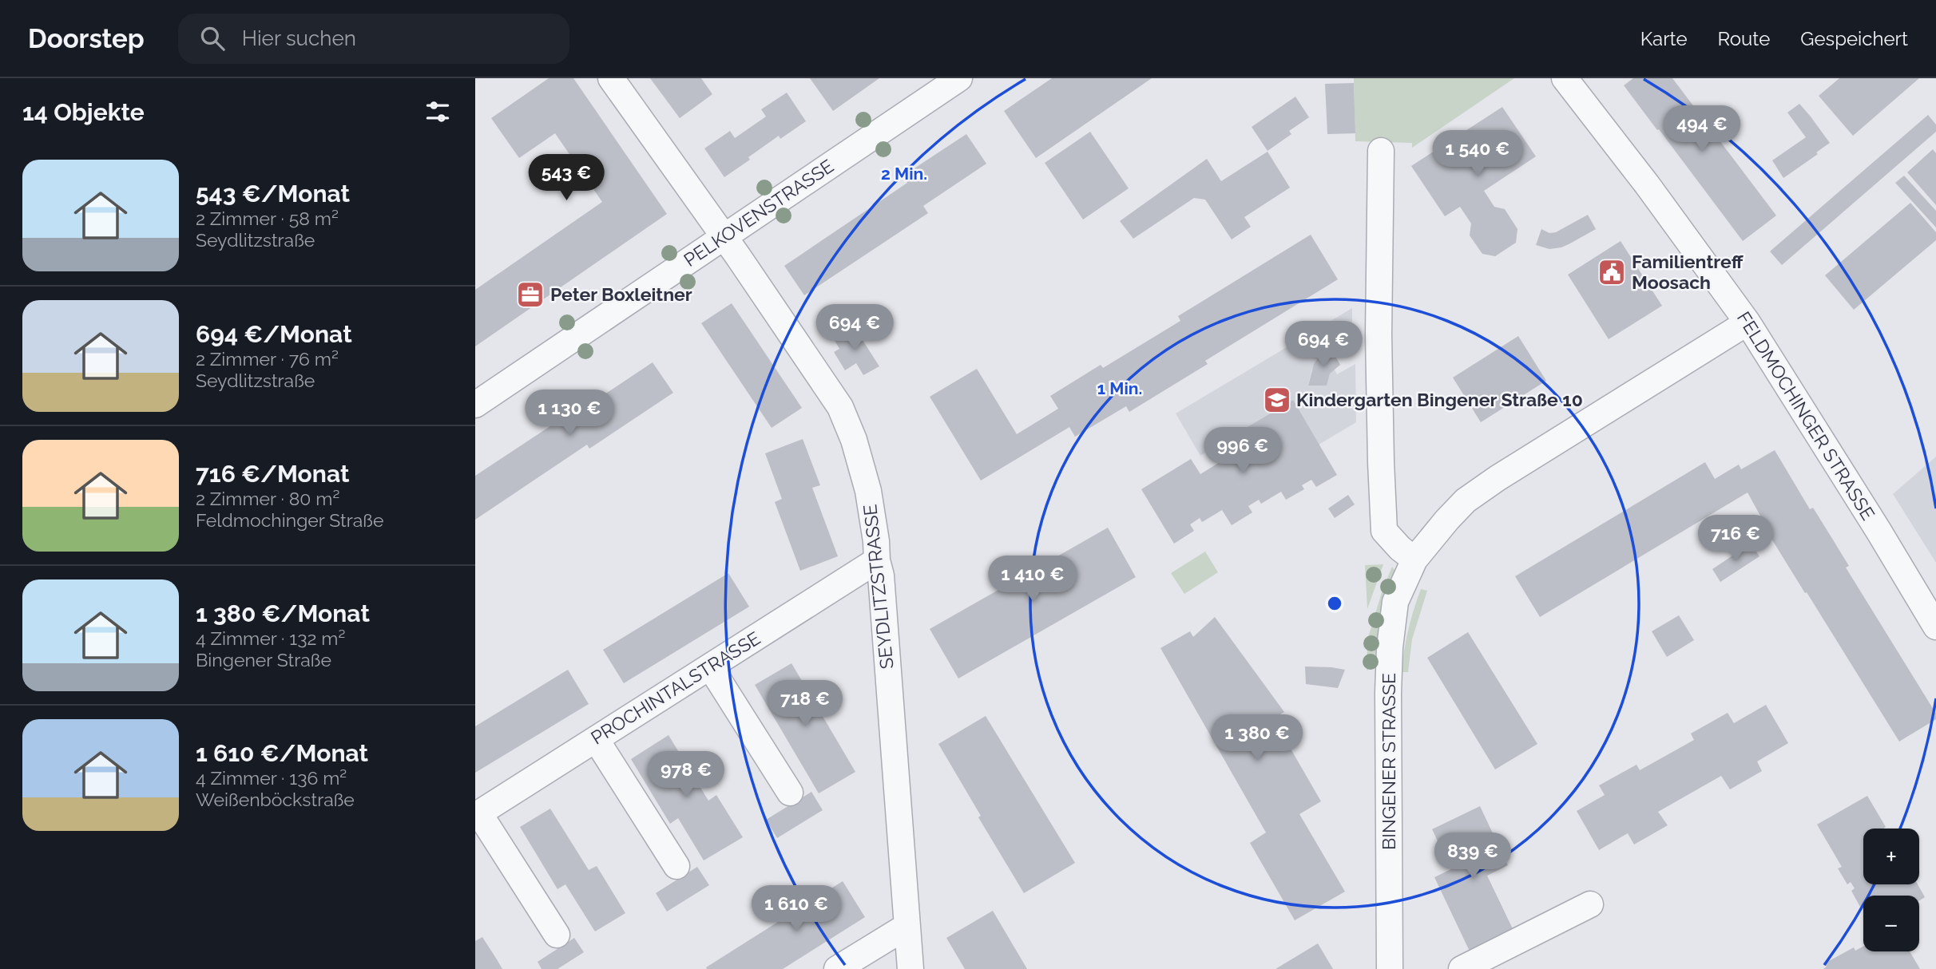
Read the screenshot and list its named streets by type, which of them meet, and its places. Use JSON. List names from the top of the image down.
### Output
{
  "streets": {
    "street": [
      "PELKOVENSTRASSE",
      "FELDMOCHINGER STRASSE",
      "SEYDLITZSTRASSE",
      "PROCHINTALSTRASSE",
      "BINGENER STRASSE"
    ]
  },
  "crossings": [
    ["PELKOVENSTRASSE", "SEYDLITZSTRASSE"],
    ["FELDMOCHINGER STRASSE", "BINGENER STRASSE"],
    ["SEYDLITZSTRASSE", "PROCHINTALSTRASSE"]
  ],
  "places": {
    "public building": ["Familientreff Moosach"],
    "office": ["Peter Boxleitner"],
    "school or university": ["Kindergarten Bingener Straße 10"]
  },
  "page": {
    "header": "Doorstep",
    "search": "Hier suchen",
    "nav": ["Karte", "Route", "Gespeichert"],
    "heading": "14 Objekte",
    "price": [
      "494 €",
      "1 540 €",
      "543 €",
      "694 €",
      "694 €",
      "1 130 €",
      "996 €",
      "716 €",
      "1 410 €",
      "718 €",
      "1 380 €",
      "978 €",
      "839 €",
      "1 610 €"
    ],
    "list": [
      {
        "name": "543 €/Monat",
        "note": "2 Zimmer · 58 m² · Seydlitzstraße"
      },
      {
        "name": "694 €/Monat",
        "note": "2 Zimmer · 76 m² · Seydlitzstraße"
      },
      {
        "name": "716 €/Monat",
        "note": "2 Zimmer · 80 m² · Feldmochinger Straße"
      },
      {
        "name": "1 380 €/Monat",
        "note": "4 Zimmer · 132 m² · Bingener Straße"
      },
      {
        "name": "1 610 €/Monat",
        "note": "4 Zimmer · 136 m² · Weißenböckstraße"
      }
    ],
    "map_buttons": ["+", "−"]
  },
  "rings": ["2 Min.", "1 Min."]
}
